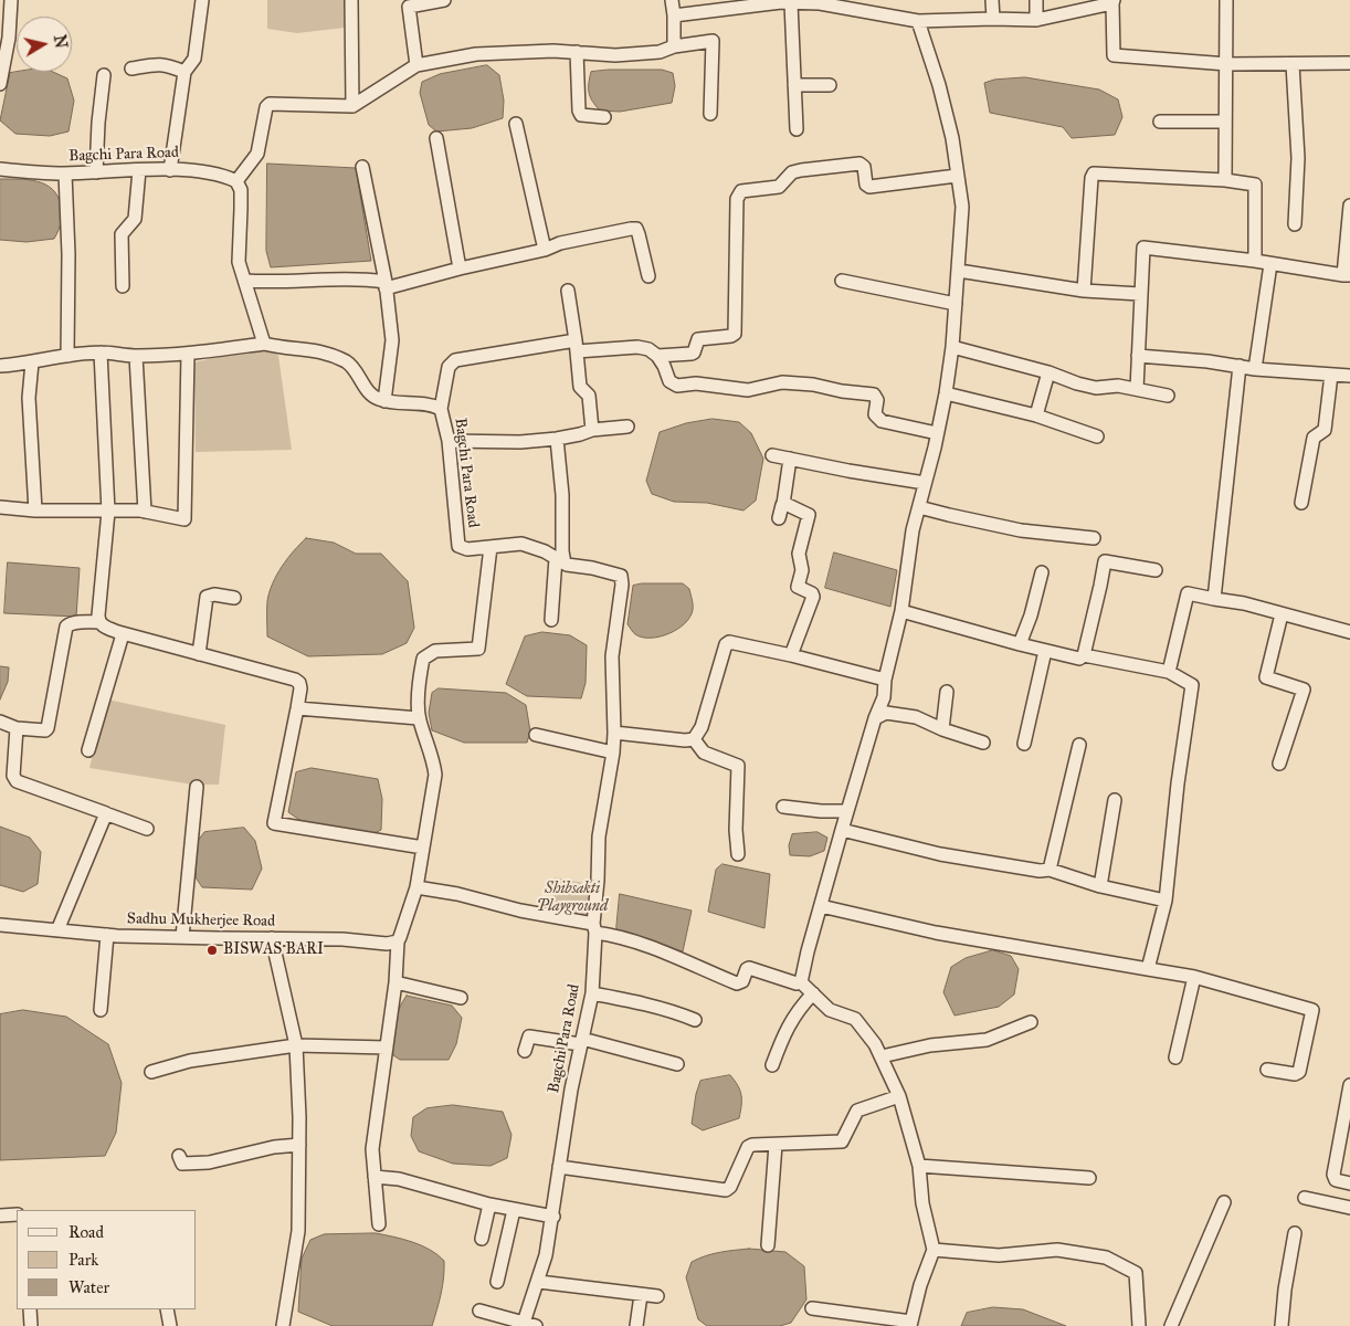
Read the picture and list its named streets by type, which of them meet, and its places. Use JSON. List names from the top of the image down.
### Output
{
  "streets": {
    "street": ["Bagchi Para Road", "Sadhu Mukherjee Road"]
  },
  "parks": ["Shibsakti Playground"],
  "places": ["BISWAS BARI"],
  "legend": ["Road", "Park", "Water"],
  "north": "right"
}
